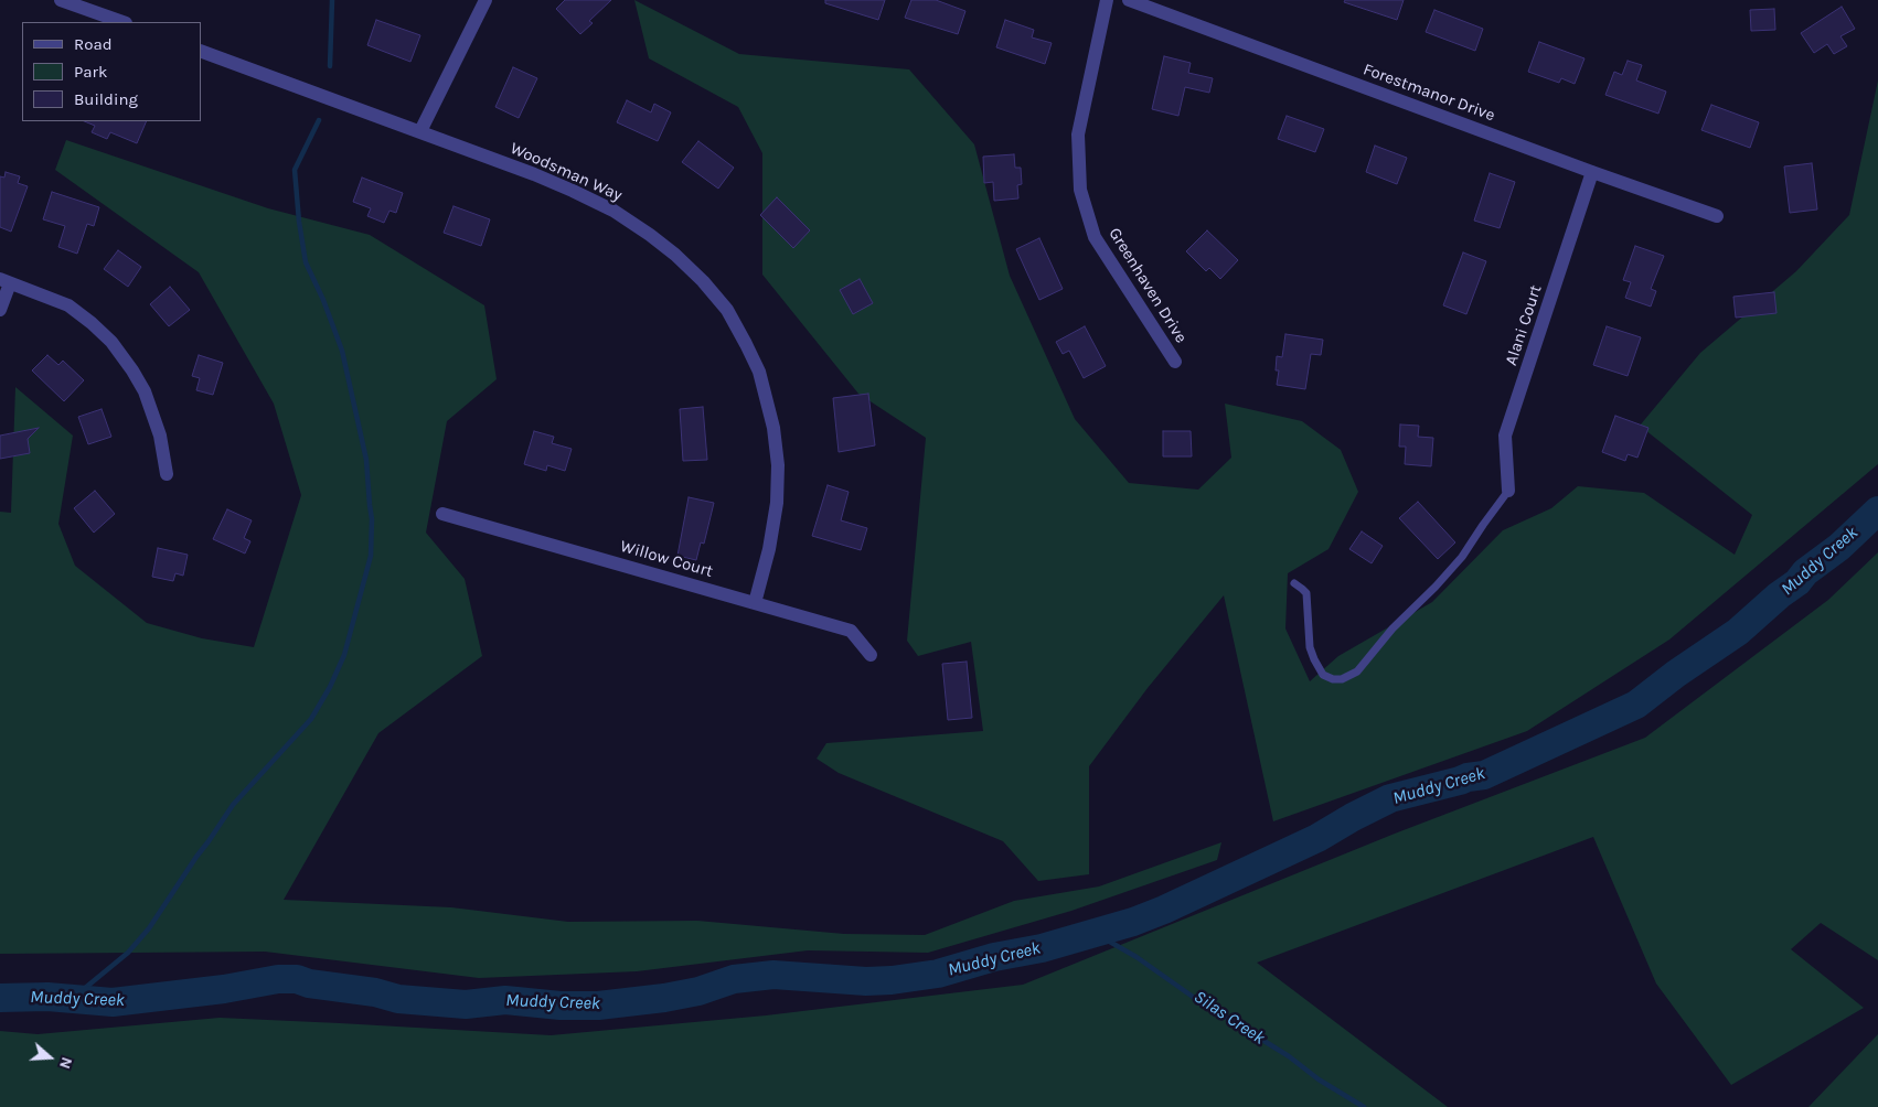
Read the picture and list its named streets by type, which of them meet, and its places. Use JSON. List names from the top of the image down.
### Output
{
  "streets": {
    "street": [
      "Forestmanor Drive",
      "Woodsman Way",
      "Greenhaven Drive",
      "Alani Court",
      "Willow Court"
    ]
  },
  "crossings": [
    ["Forestmanor Drive", "Alani Court"],
    ["Woodsman Way", "Willow Court"]
  ],
  "water": ["Muddy Creek", "Silas Creek"],
  "legend": ["Road", "Park", "Building"],
  "north": "right"
}
